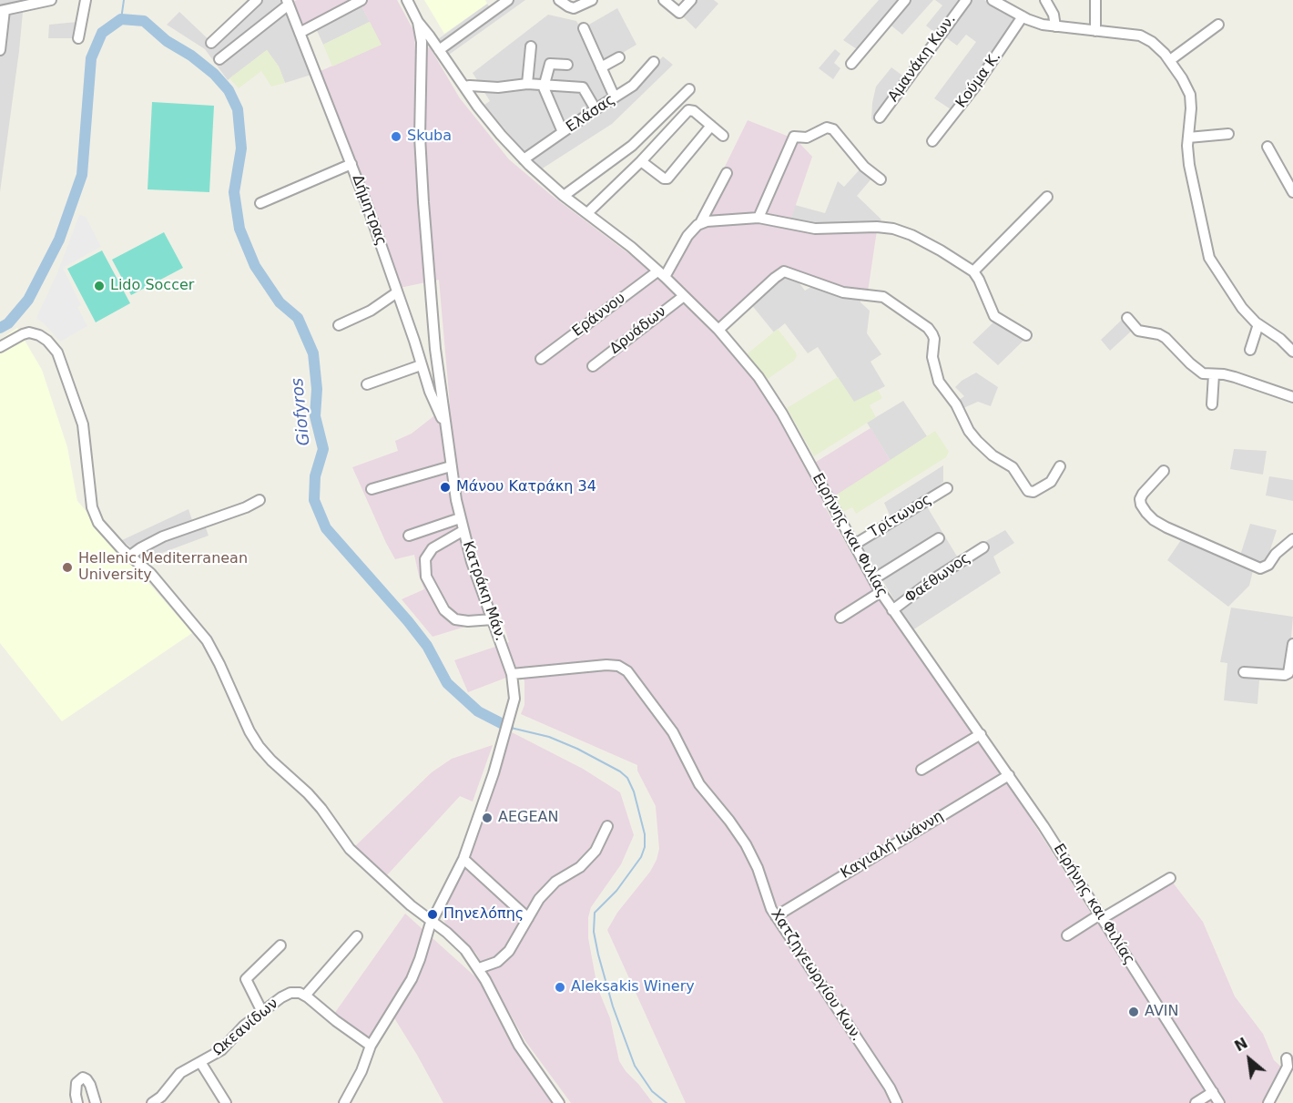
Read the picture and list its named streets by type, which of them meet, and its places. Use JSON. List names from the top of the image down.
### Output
{
  "streets": {
    "street": [
      "Αμανάκη Κων.",
      "Κούμα Κ.",
      "Ελάσας",
      "Δήμητρας",
      "Εράννου",
      "Δρυάδων",
      "Τρίτωνος",
      "Ειρήνης και Φιλίας",
      "Φαέθωνος",
      "Κατράκη Μάν.",
      "Καγιαλή Ιωάννη",
      "Χατζηγεωργίου Κων.",
      "Ωκεανίδων"
    ]
  },
  "crossings": [
    ["Ελάσας", "Ειρήνης και Φιλίας"],
    ["Δήμητρας", "Κατράκη Μάν."],
    ["Εράννου", "Ειρήνης και Φιλίας"],
    ["Δρυάδων", "Ειρήνης και Φιλίας"],
    ["Τρίτωνος", "Ειρήνης και Φιλίας"],
    ["Ειρήνης και Φιλίας", "Φαέθωνος"],
    ["Ειρήνης και Φιλίας", "Κατράκη Μάν."],
    ["Ειρήνης και Φιλίας", "Καγιαλή Ιωάννη"],
    ["Κατράκη Μάν.", "Χατζηγεωργίου Κων."],
    ["Καγιαλή Ιωάννη", "Χατζηγεωργίου Κων."]
  ],
  "water": ["Giofyros"],
  "places": [
    "Skuba",
    "Lido Soccer",
    "Μάνου Κατράκη 34",
    "Hellenic Mediterranean University",
    "AEGEAN",
    "Πηνελόπης",
    "Aleksakis Winery",
    "AVIN"
  ],
  "north": "top left"
}
